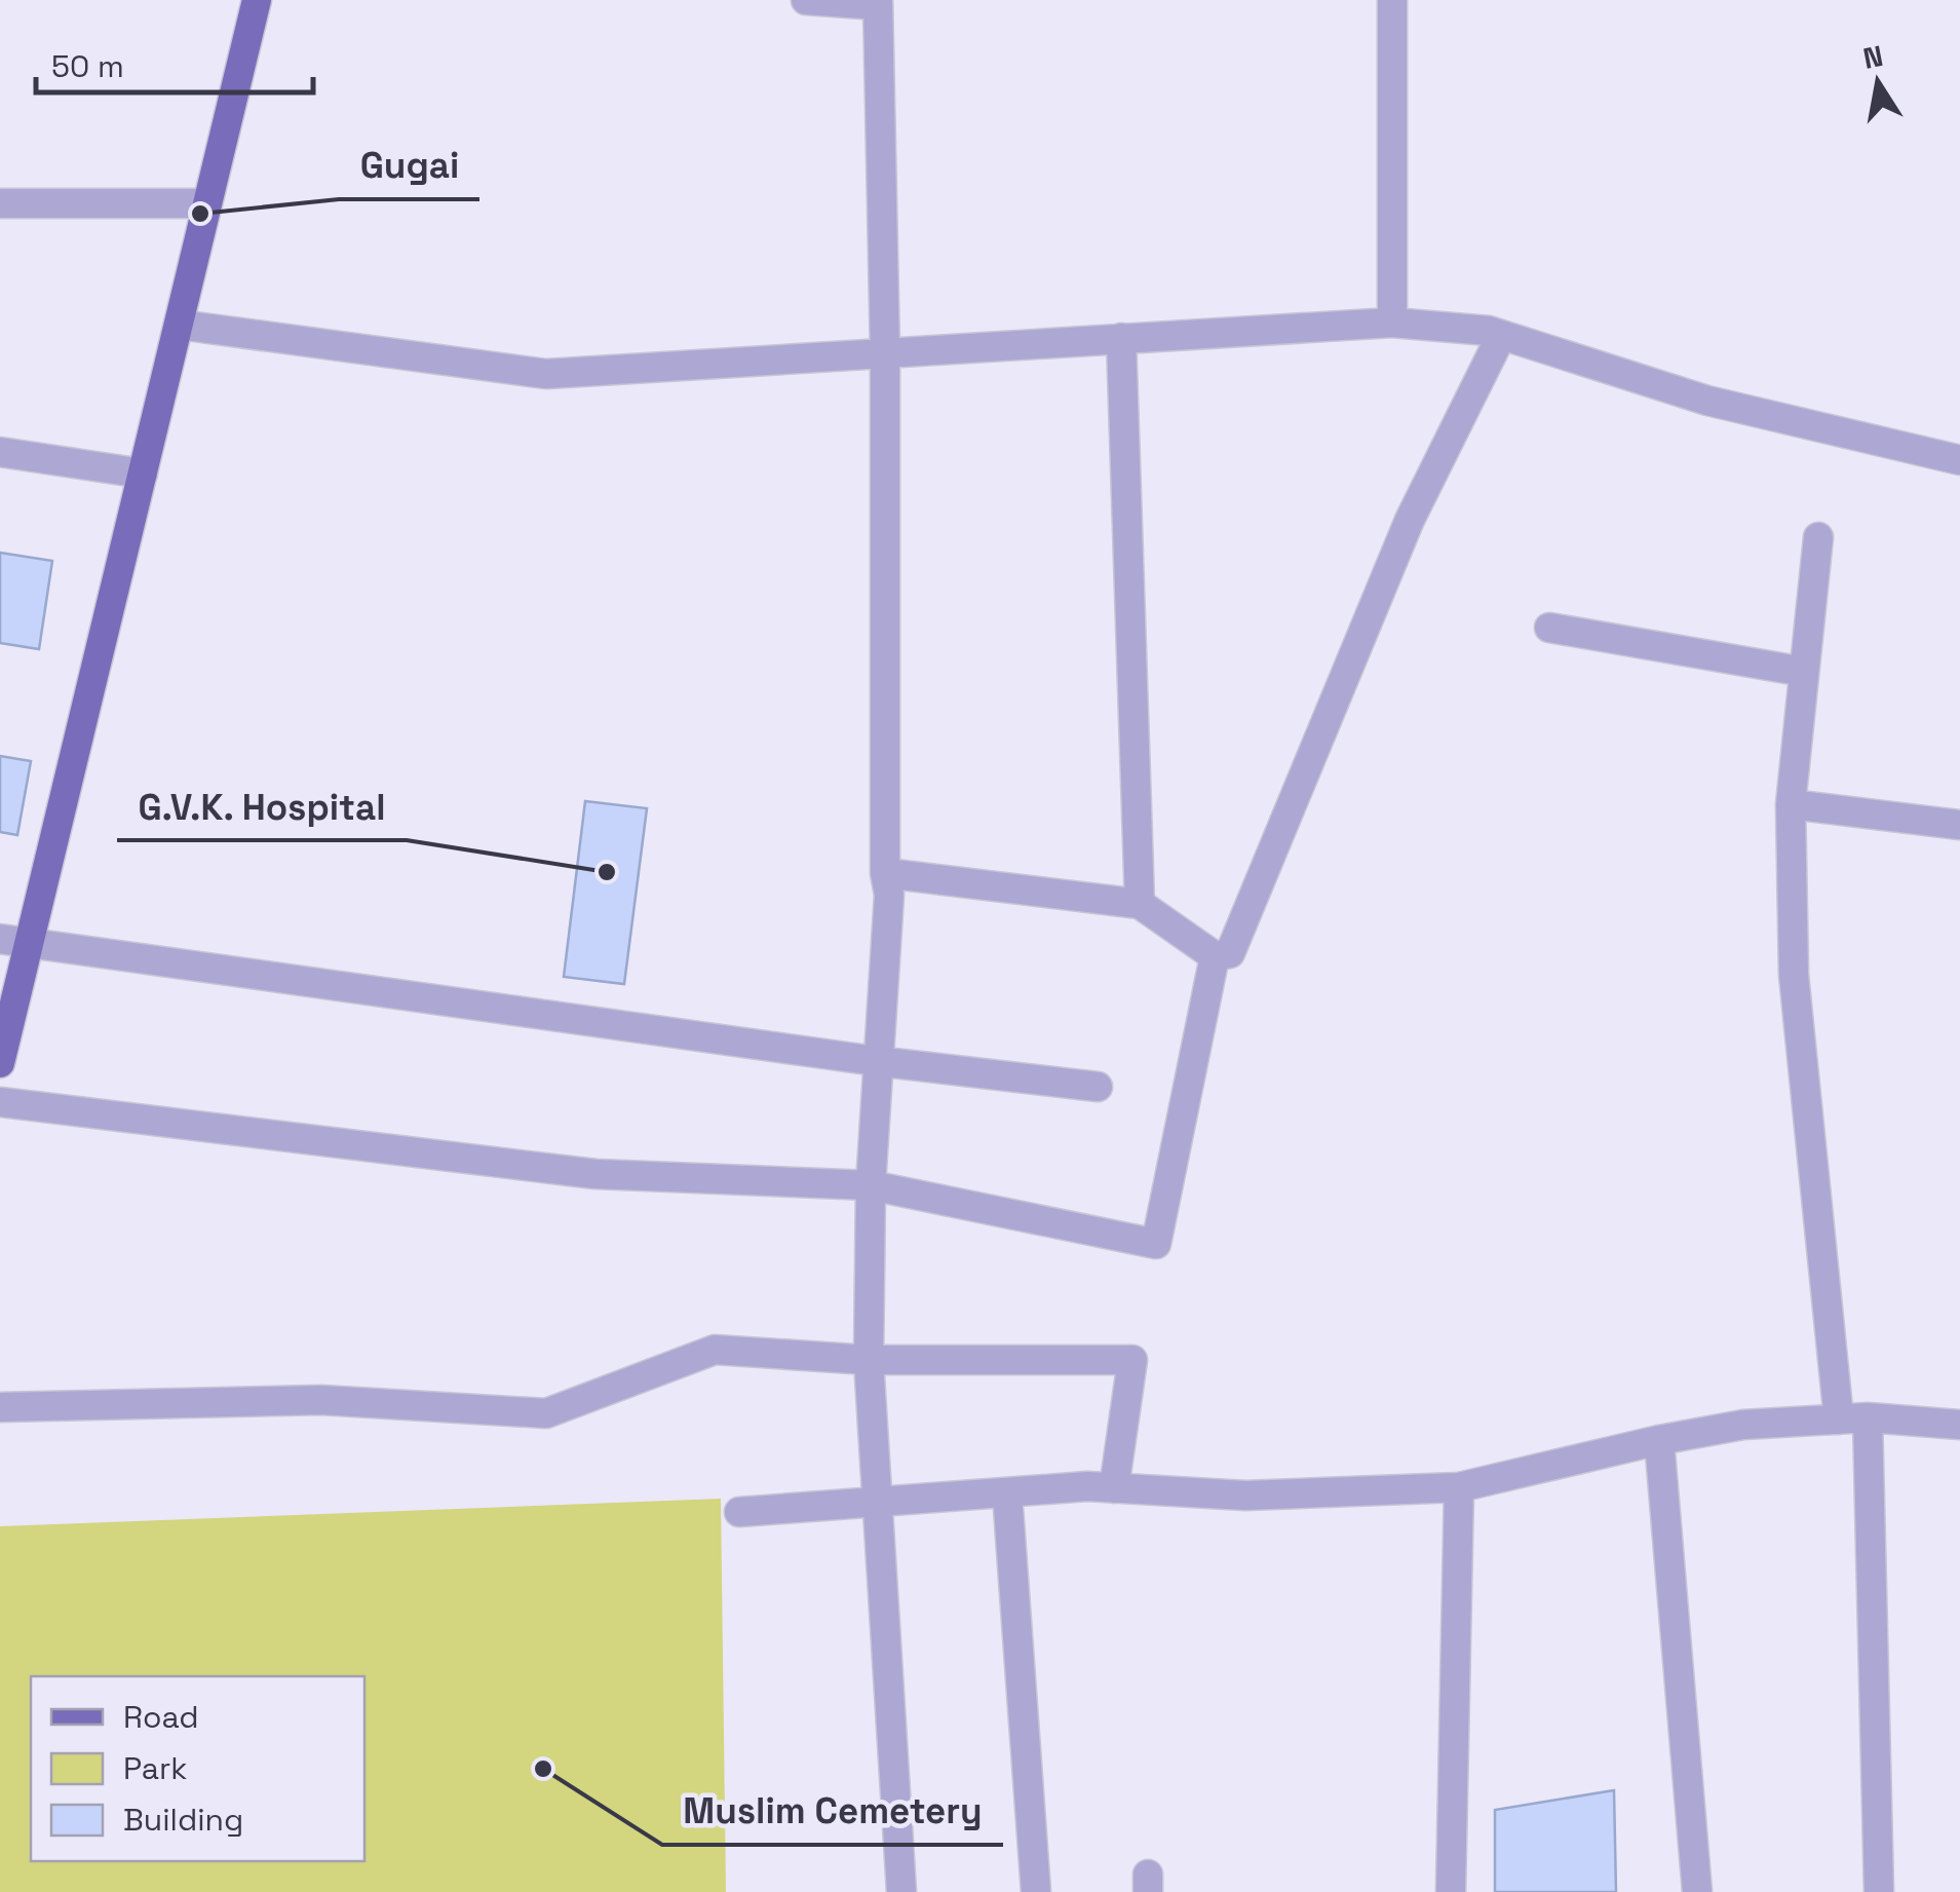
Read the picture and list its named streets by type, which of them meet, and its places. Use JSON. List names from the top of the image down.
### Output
{
  "places": ["Gugai", "G.V.K. Hospital", "Muslim Cemetery"],
  "legend": ["Road", "Park", "Building"],
  "scale_bar": "50 m",
  "north": "top"
}
